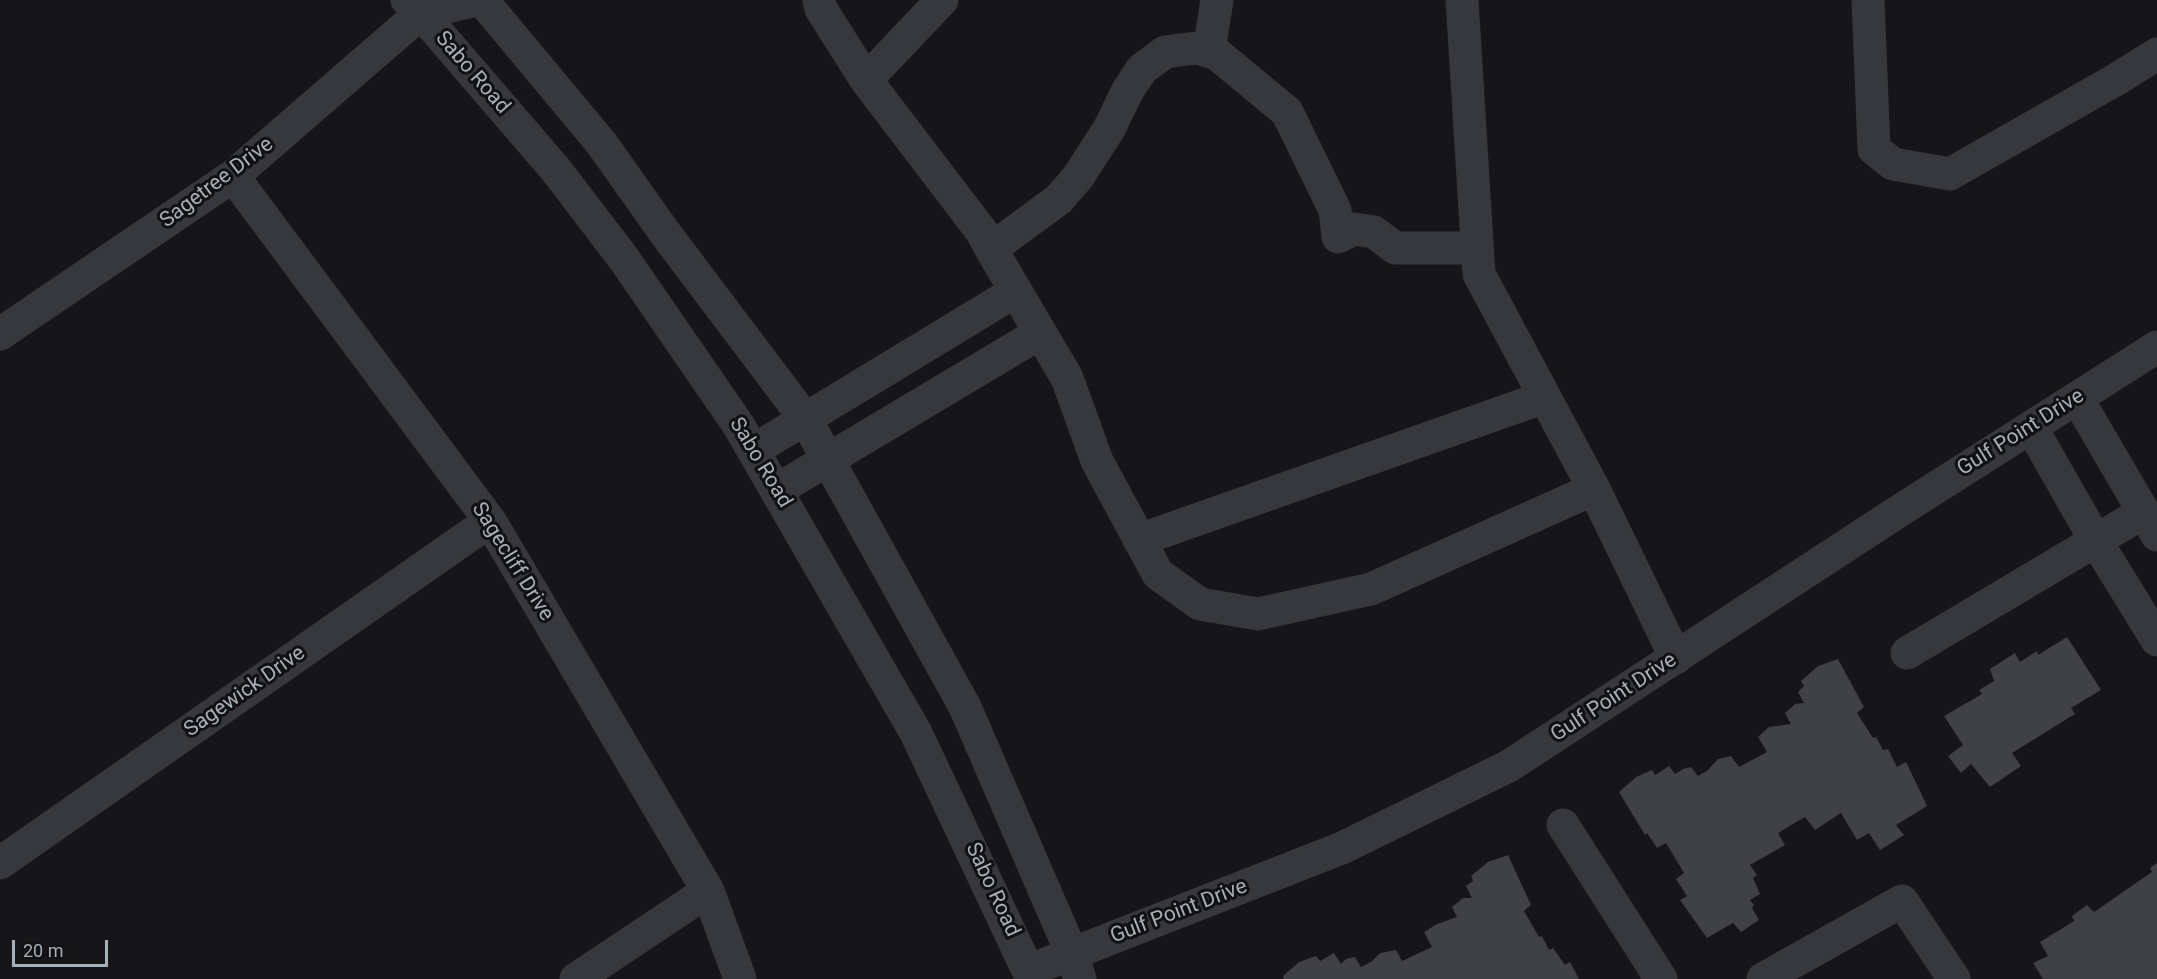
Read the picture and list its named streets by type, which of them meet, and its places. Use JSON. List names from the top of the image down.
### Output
{
  "streets": {
    "street": [
      "Sabo Road",
      "Sagetree Drive",
      "Gulf Point Drive",
      "Sagecliff Drive",
      "Sagewick Drive"
    ]
  },
  "crossings": [
    ["Sabo Road", "Sagetree Drive"],
    ["Sabo Road", "Gulf Point Drive"],
    ["Sagetree Drive", "Sagecliff Drive"],
    ["Sagecliff Drive", "Sagewick Drive"]
  ],
  "scale_bar": "20 m"
}
